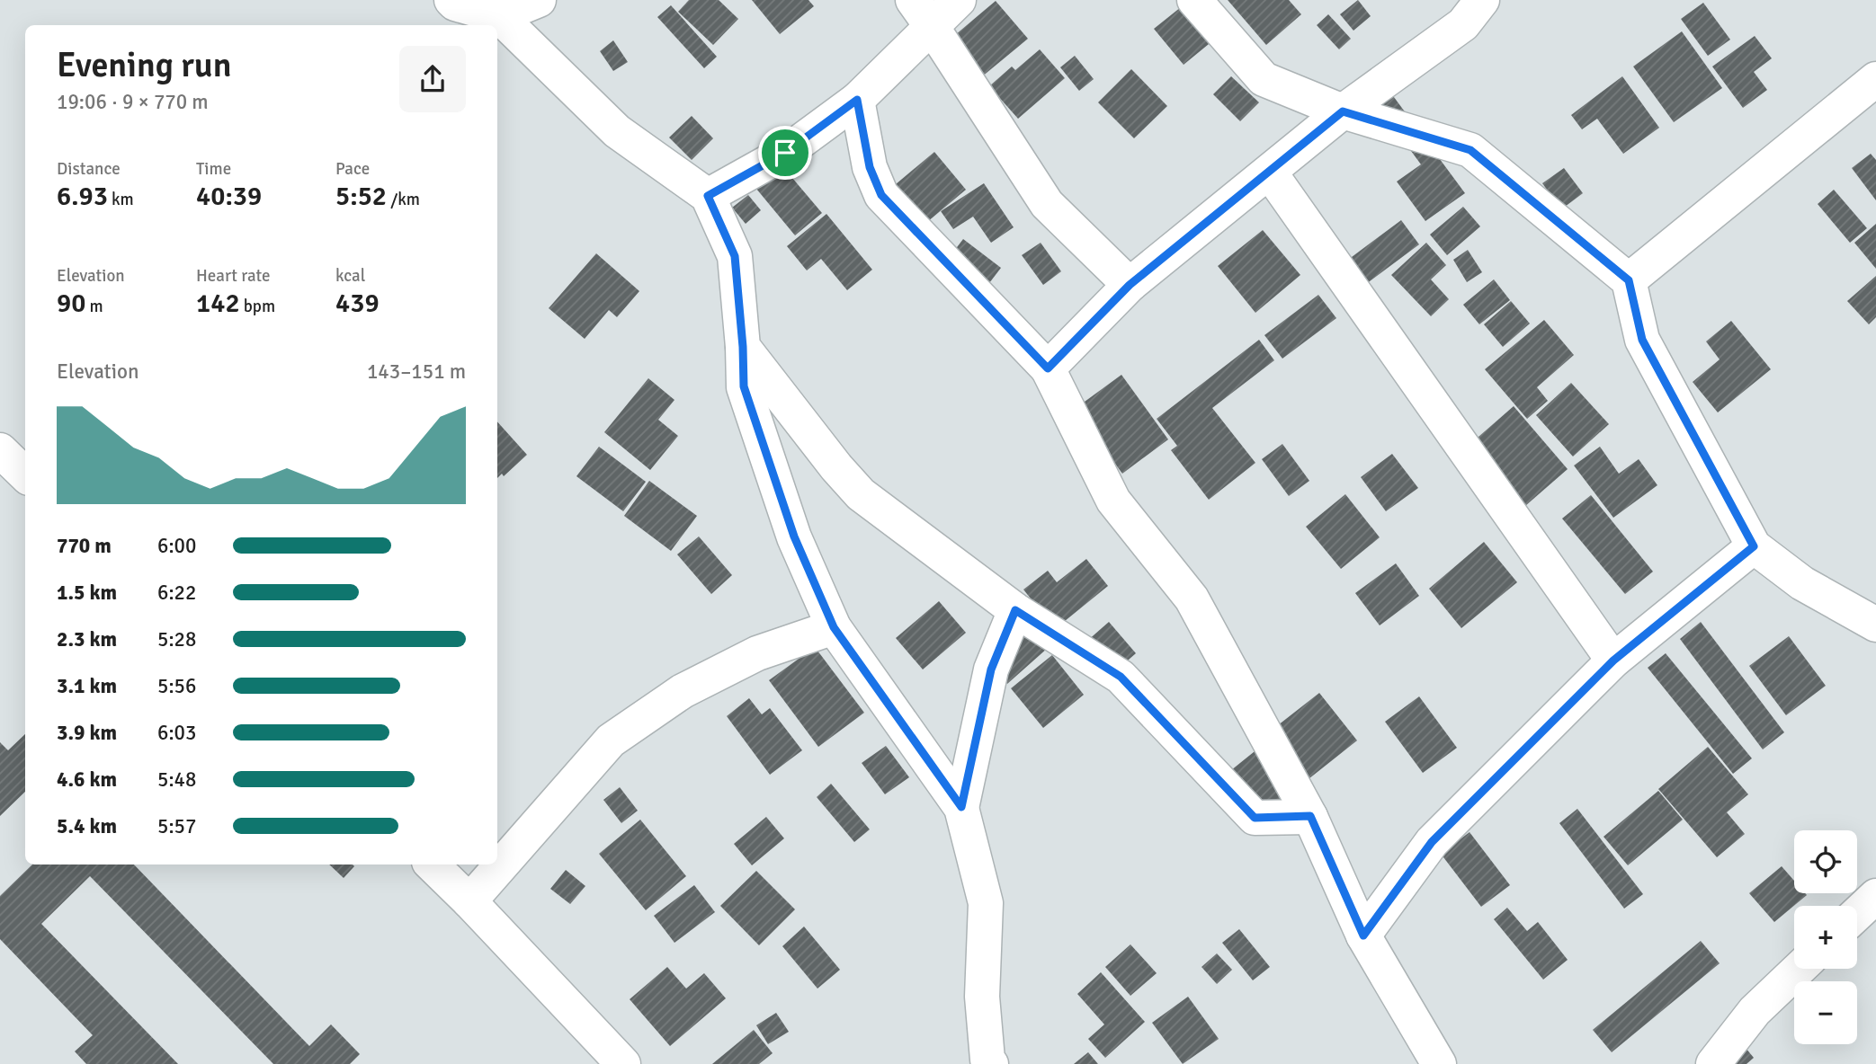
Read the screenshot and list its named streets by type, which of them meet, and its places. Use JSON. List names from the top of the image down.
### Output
{
  "page": {
    "heading": ["Evening run", "19:06 · 9 × 770 m"],
    "stats": [
      ["Distance", "6.93 km"],
      ["Time", "40:39"],
      ["Pace", "5:52 /km"],
      ["Elevation", "90 m"],
      ["Heart rate", "142 bpm"],
      ["kcal", "439"]
    ],
    "chart": ["Elevation", "143–151 m"],
    "list": [
      {
        "name": "770 m",
        "note": "6:00"
      },
      {
        "name": "1.5 km",
        "note": "6:22"
      },
      {
        "name": "2.3 km",
        "note": "5:28"
      },
      {
        "name": "3.1 km",
        "note": "5:56"
      },
      {
        "name": "3.9 km",
        "note": "6:03"
      },
      {
        "name": "4.6 km",
        "note": "5:48"
      },
      {
        "name": "5.4 km",
        "note": "5:57"
      }
    ],
    "map_buttons": ["+", "−"]
  }
}
